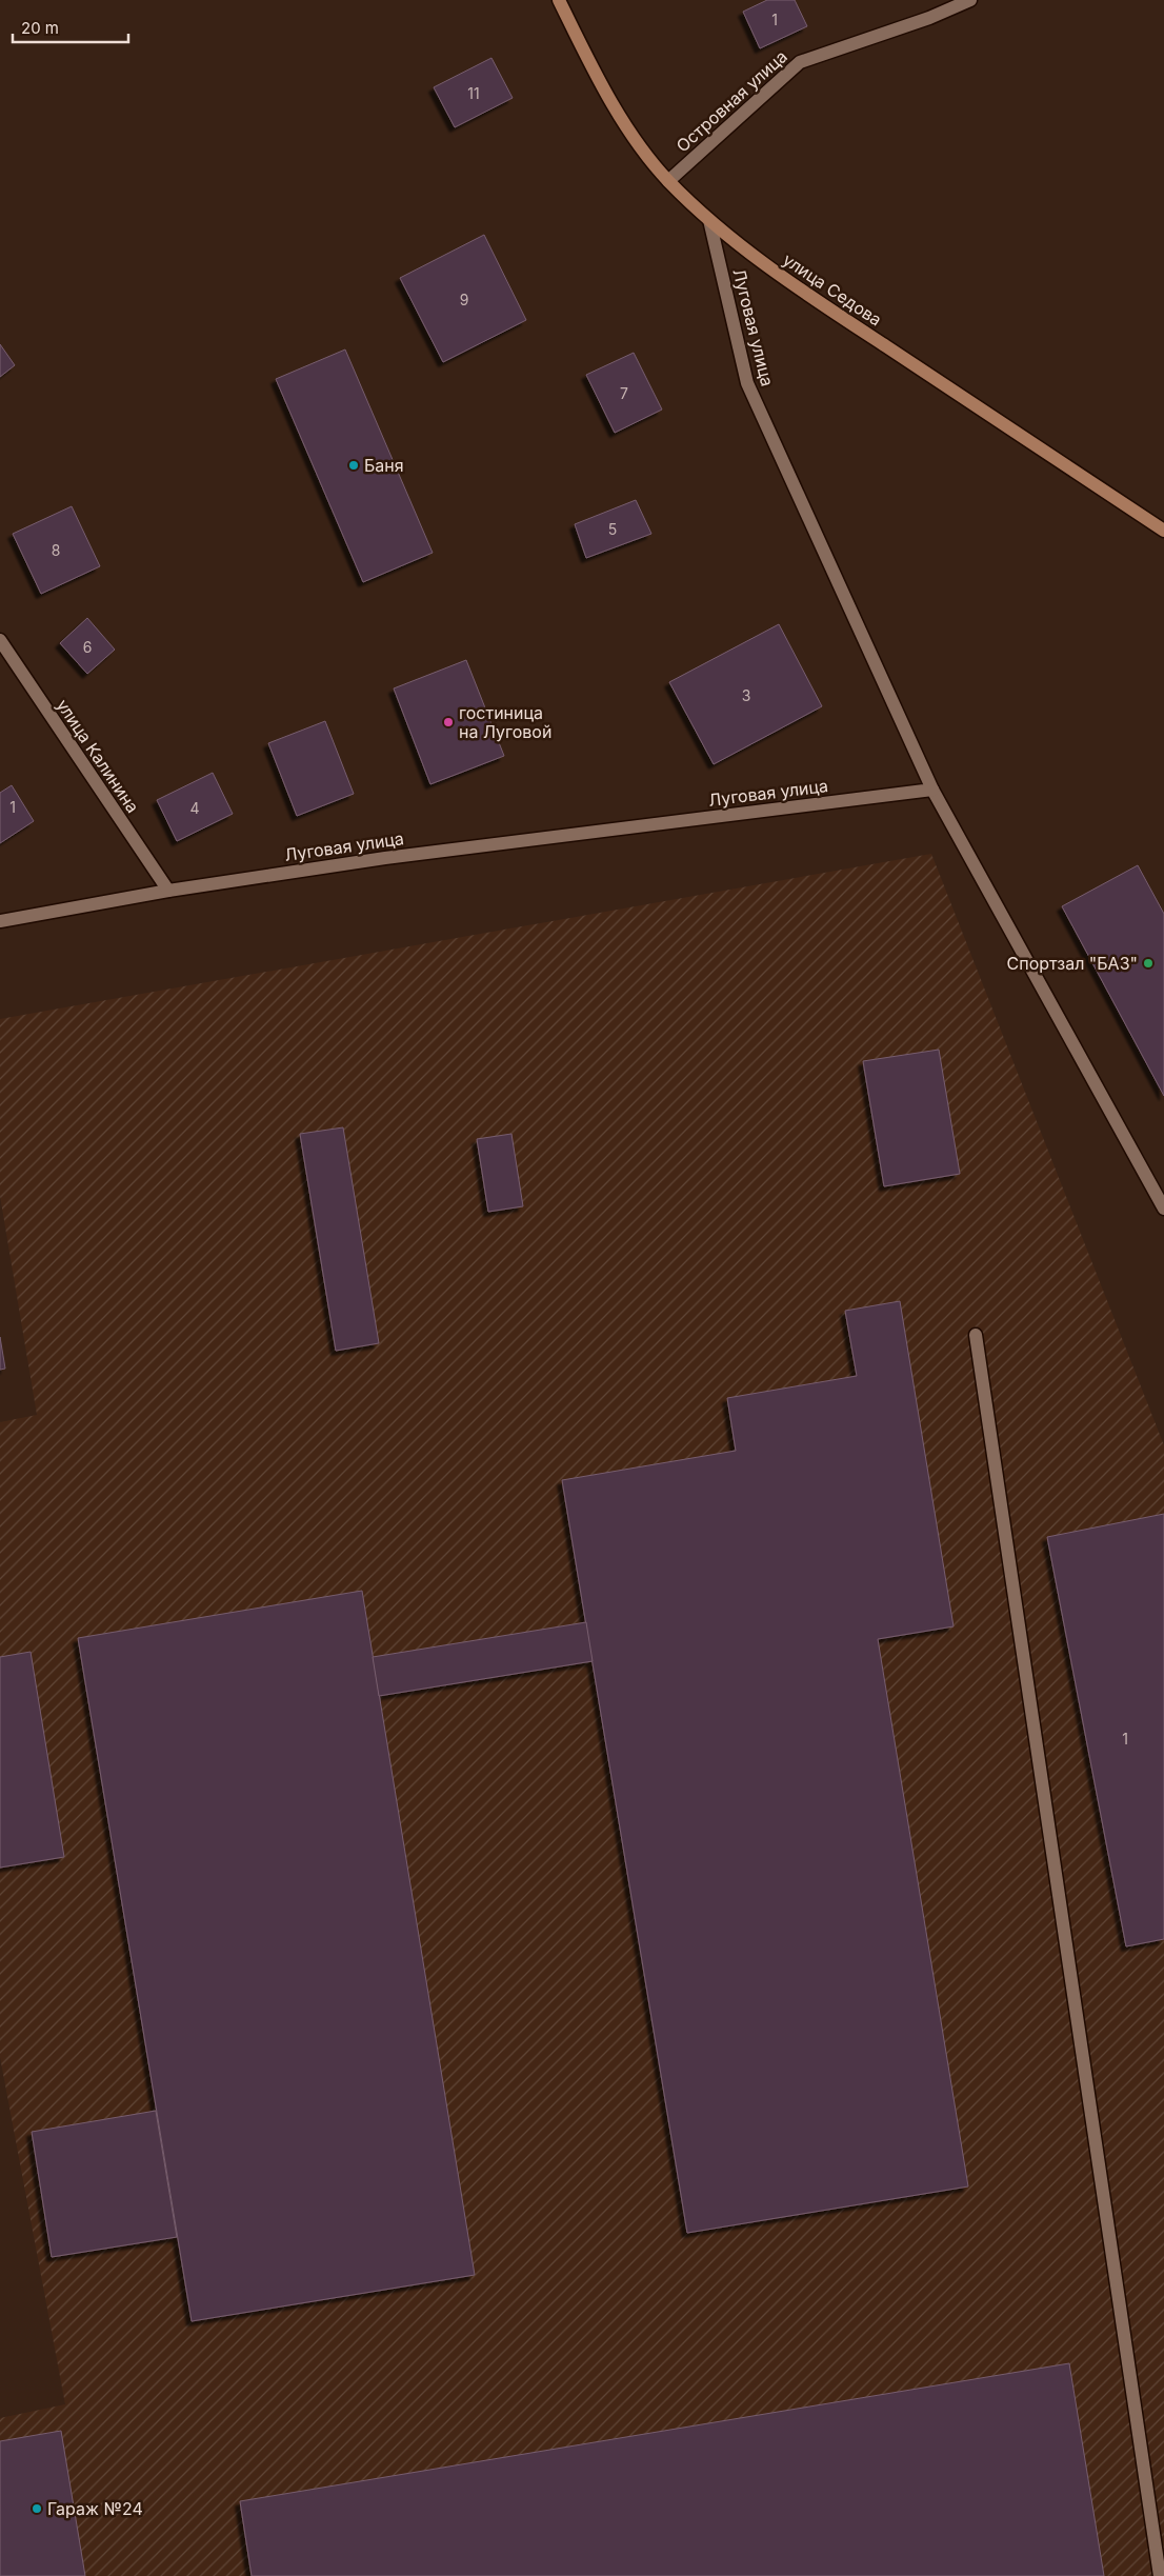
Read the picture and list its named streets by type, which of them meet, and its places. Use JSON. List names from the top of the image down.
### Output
{
  "streets": {
    "main road": ["улица Седова"],
    "street": ["Островная улица", "Луговая улица", "улица Калинина"]
  },
  "crossings": [
    ["Островная улица", "улица Седова"],
    ["улица Седова", "Луговая улица"],
    ["Луговая улица", "улица Калинина"]
  ],
  "places": [
    "Баня",
    "гостиница на Луговой",
    "Спортзал \"БАЗ\"",
    "Гараж №24"
  ],
  "house_numbers": [
    "1",
    "11",
    "9",
    "7",
    "5",
    "8",
    "6",
    "3",
    "1",
    "4",
    "1"
  ],
  "scale_bar": "20 m"
}
